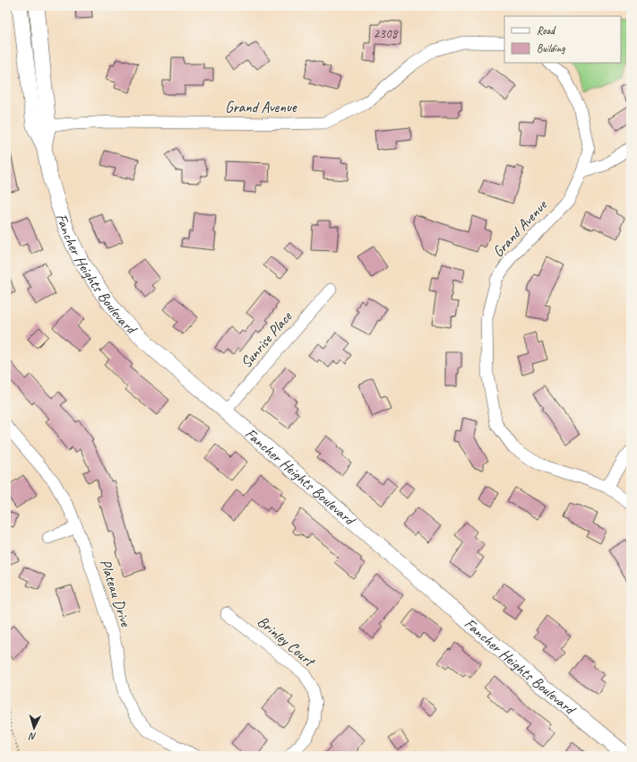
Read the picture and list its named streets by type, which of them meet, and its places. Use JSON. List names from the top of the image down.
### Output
{
  "streets": {
    "street": [
      "Grand Avenue",
      "Fancher Heights Boulevard",
      "Sunrise Place",
      "Plateau Drive",
      "Brinley Court"
    ]
  },
  "crossings": [
    ["Grand Avenue", "Fancher Heights Boulevard"],
    ["Fancher Heights Boulevard", "Sunrise Place"]
  ],
  "house_numbers": ["2308"],
  "legend": ["Road", "Building"],
  "north": "bottom"
}
